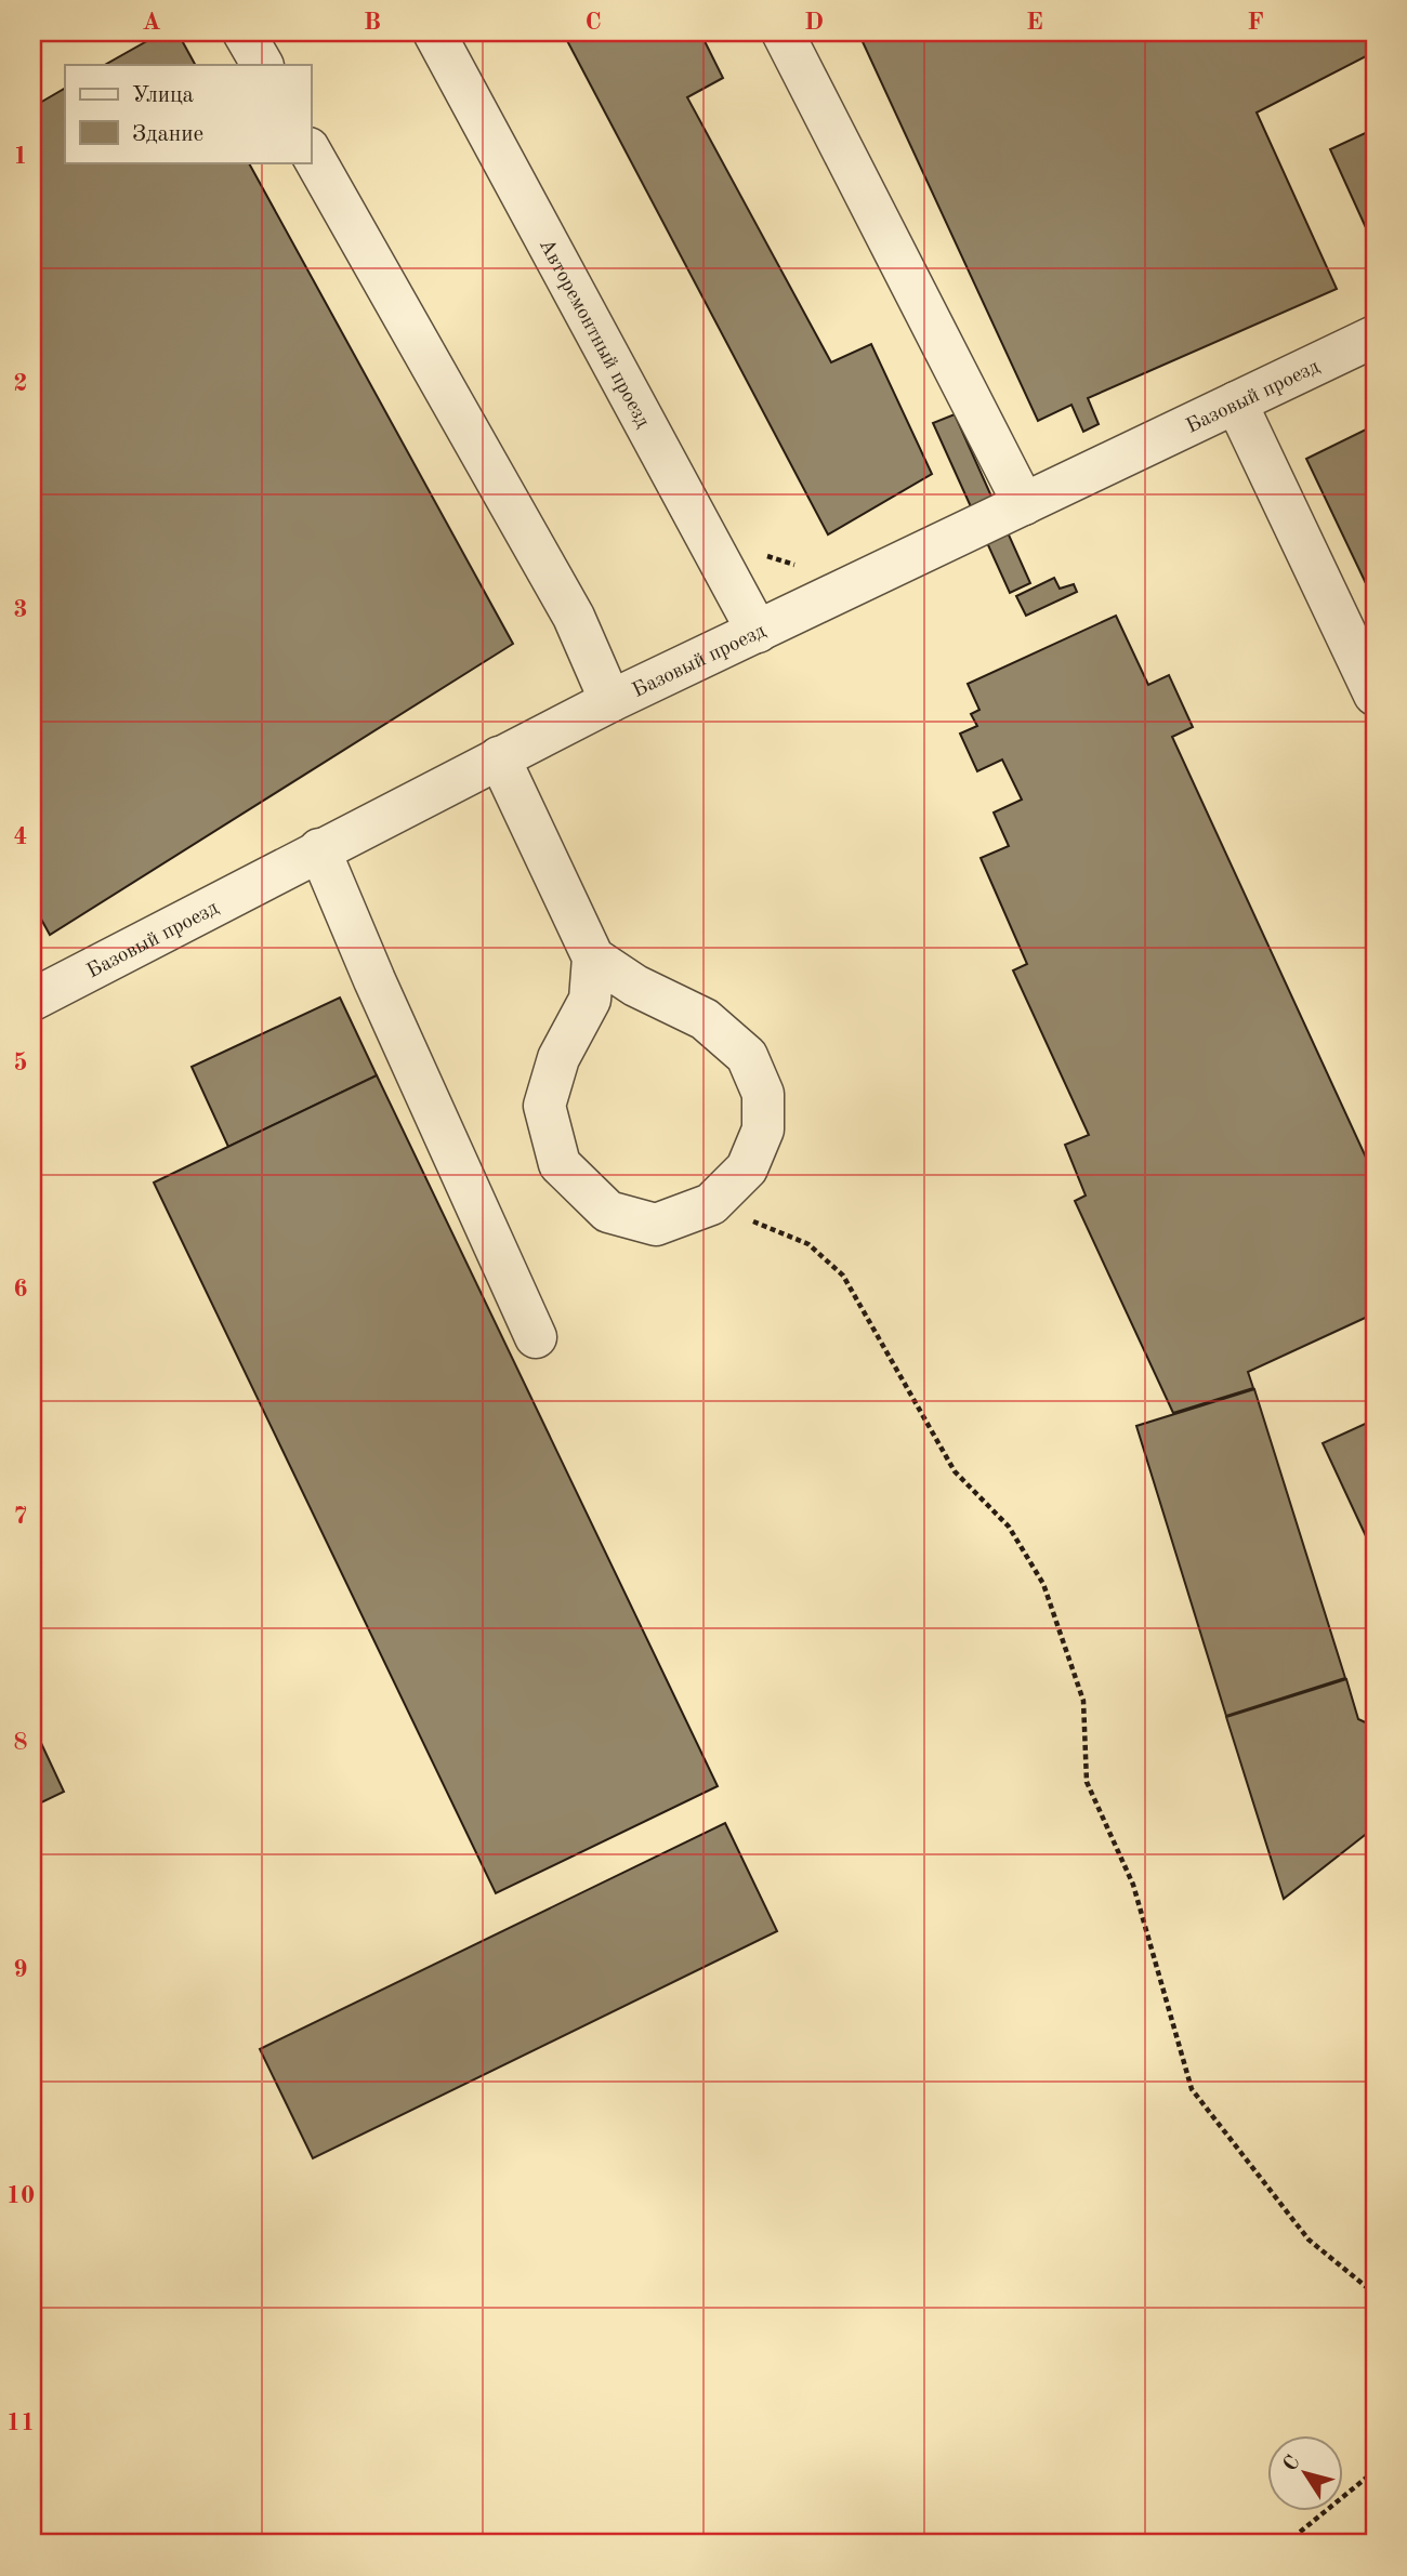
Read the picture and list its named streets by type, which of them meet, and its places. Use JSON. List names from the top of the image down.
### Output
{
  "streets": {
    "street": ["Авторемонтный проезд", "Базовый проезд"]
  },
  "crossings": [
    ["Авторемонтный проезд", "Базовый проезд"]
  ],
  "legend": ["Улица", "Здание"],
  "north": "top left",
  "grid": {
    "columns": [
      "A",
      "B",
      "C",
      "D",
      "E",
      "F"
    ],
    "rows": [
      "1",
      "2",
      "3",
      "4",
      "5",
      "6",
      "7",
      "8",
      "9",
      "10",
      "11"
    ]
  }
}
